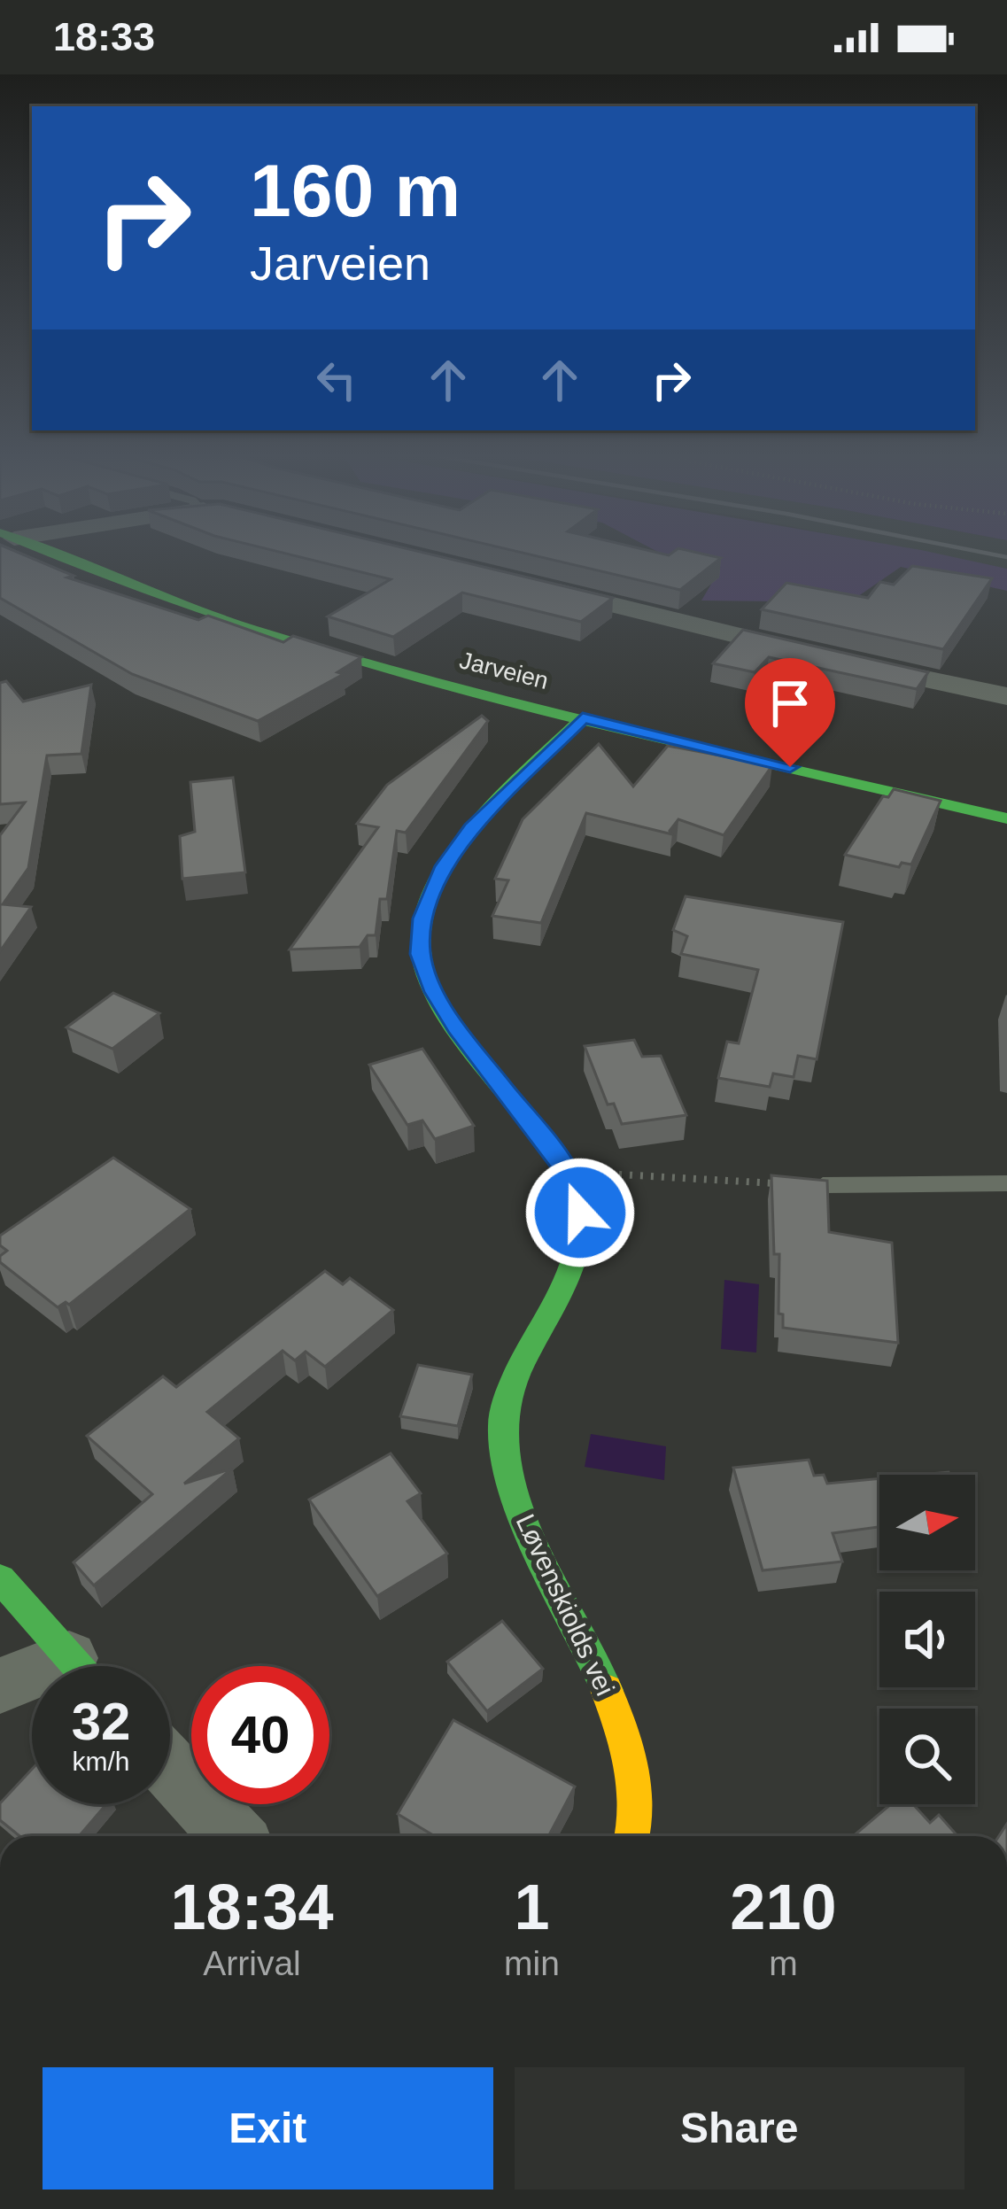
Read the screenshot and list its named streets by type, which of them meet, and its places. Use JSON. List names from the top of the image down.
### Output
{
  "streets": {
    "street": ["Jarveien", "Løvenskiolds vei"]
  },
  "crossings": [
    ["Jarveien", "Løvenskiolds vei"]
  ],
  "north": "right",
  "page": {
    "status": "18:33",
    "turn": ["160 m", "Jarveien"],
    "speed": "32 km/h",
    "limit": "40",
    "eta": [
      "18:34",
      "Arrival",
      "1",
      "min",
      "210",
      "m"
    ],
    "buttons": ["Exit", "Share"]
  }
}
